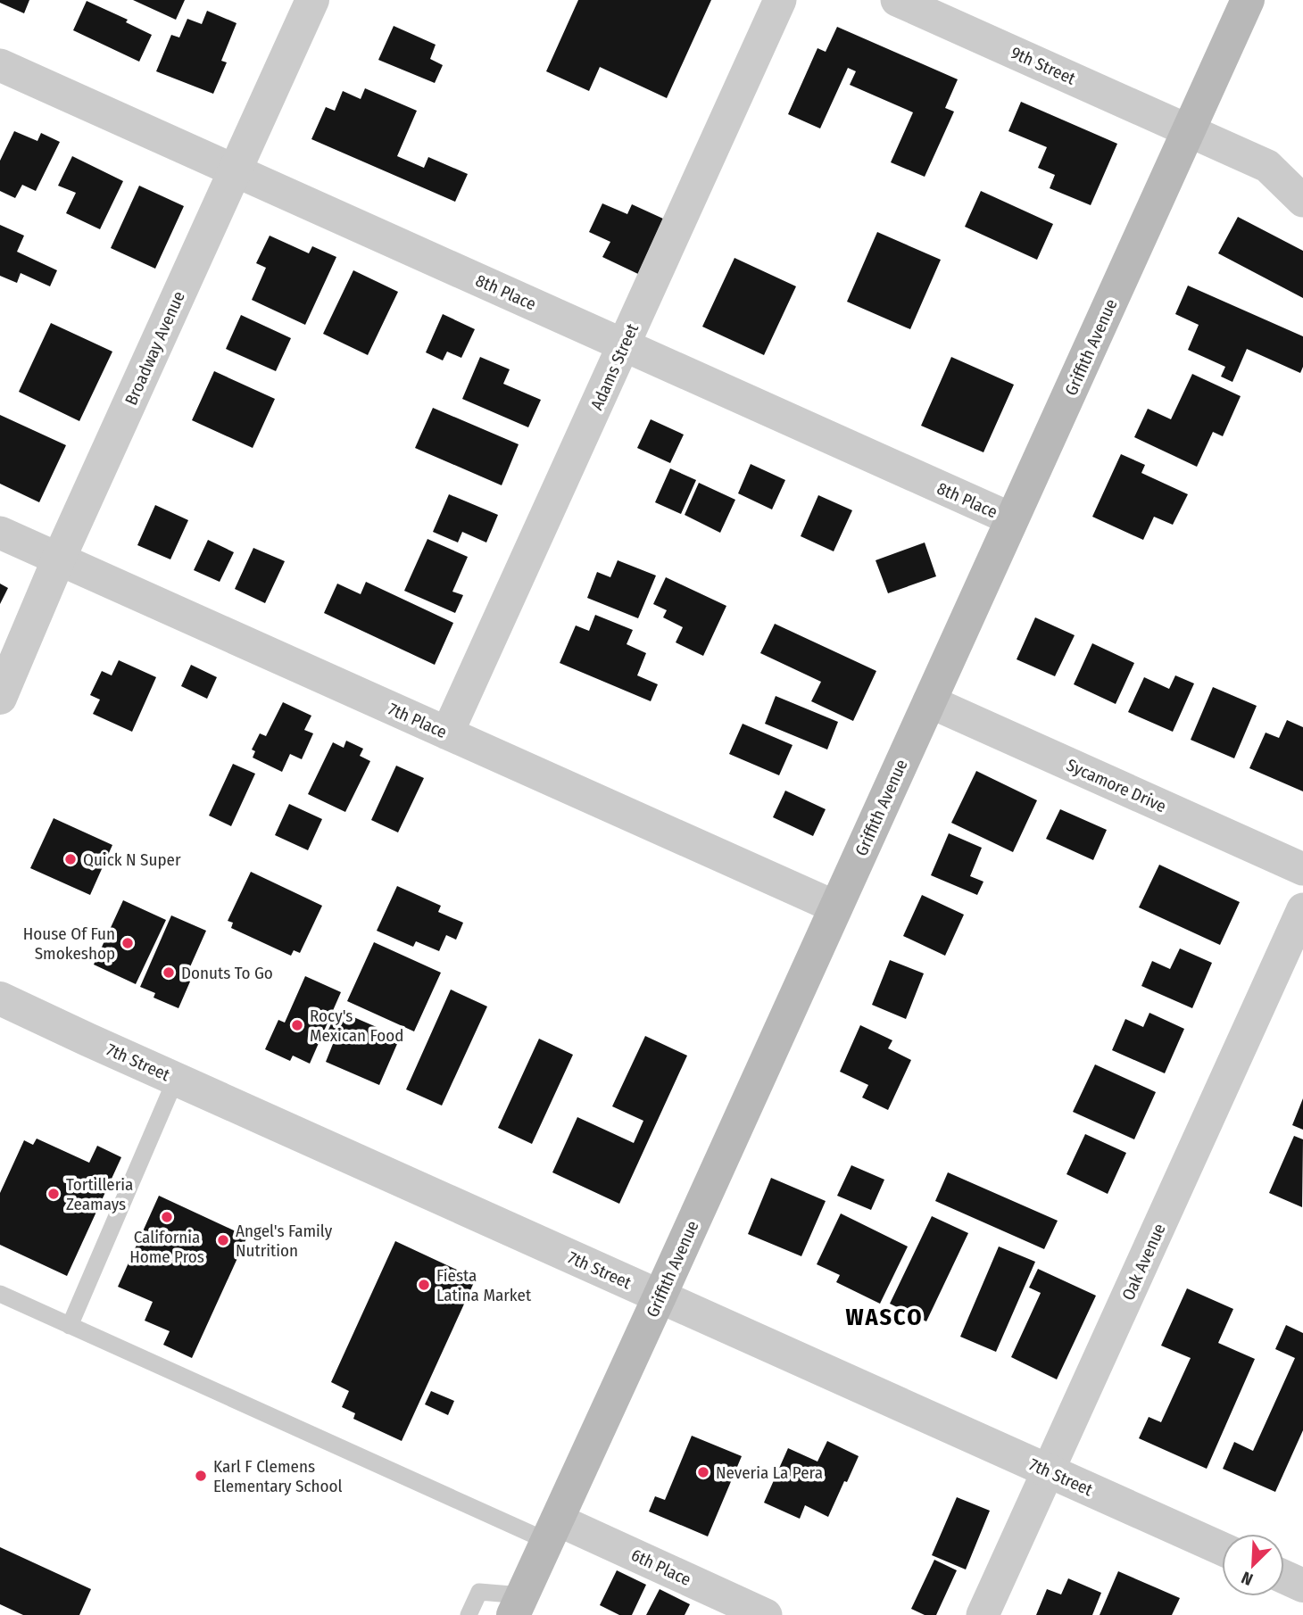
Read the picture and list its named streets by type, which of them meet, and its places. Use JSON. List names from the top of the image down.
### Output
{
  "streets": {
    "main road": ["Griffith Avenue"],
    "street": [
      "9th Street",
      "8th Place",
      "Broadway Avenue",
      "Adams Street",
      "7th Place",
      "Sycamore Drive",
      "7th Street",
      "Oak Avenue",
      "6th Place"
    ]
  },
  "crossings": [
    ["9th Street", "Griffith Avenue"],
    ["8th Place", "Griffith Avenue"],
    ["8th Place", "Broadway Avenue"],
    ["8th Place", "Adams Street"],
    ["Griffith Avenue", "7th Place"],
    ["Griffith Avenue", "Sycamore Drive"],
    ["Griffith Avenue", "7th Street"],
    ["Griffith Avenue", "6th Place"],
    ["Broadway Avenue", "7th Place"],
    ["Adams Street", "7th Place"],
    ["7th Street", "Oak Avenue"]
  ],
  "districts": ["WASCO"],
  "places": [
    "Quick N Super",
    "House Of Fun Smokeshop",
    "Donuts To Go",
    "Rocy's Mexican Food",
    "Tortilleria Zeamays",
    "California Home Pros",
    "Angel's Family Nutrition",
    "Fiesta Latina Market",
    "Neveria La Pera",
    "Karl F Clemens Elementary School"
  ],
  "north": "bottom left"
}
